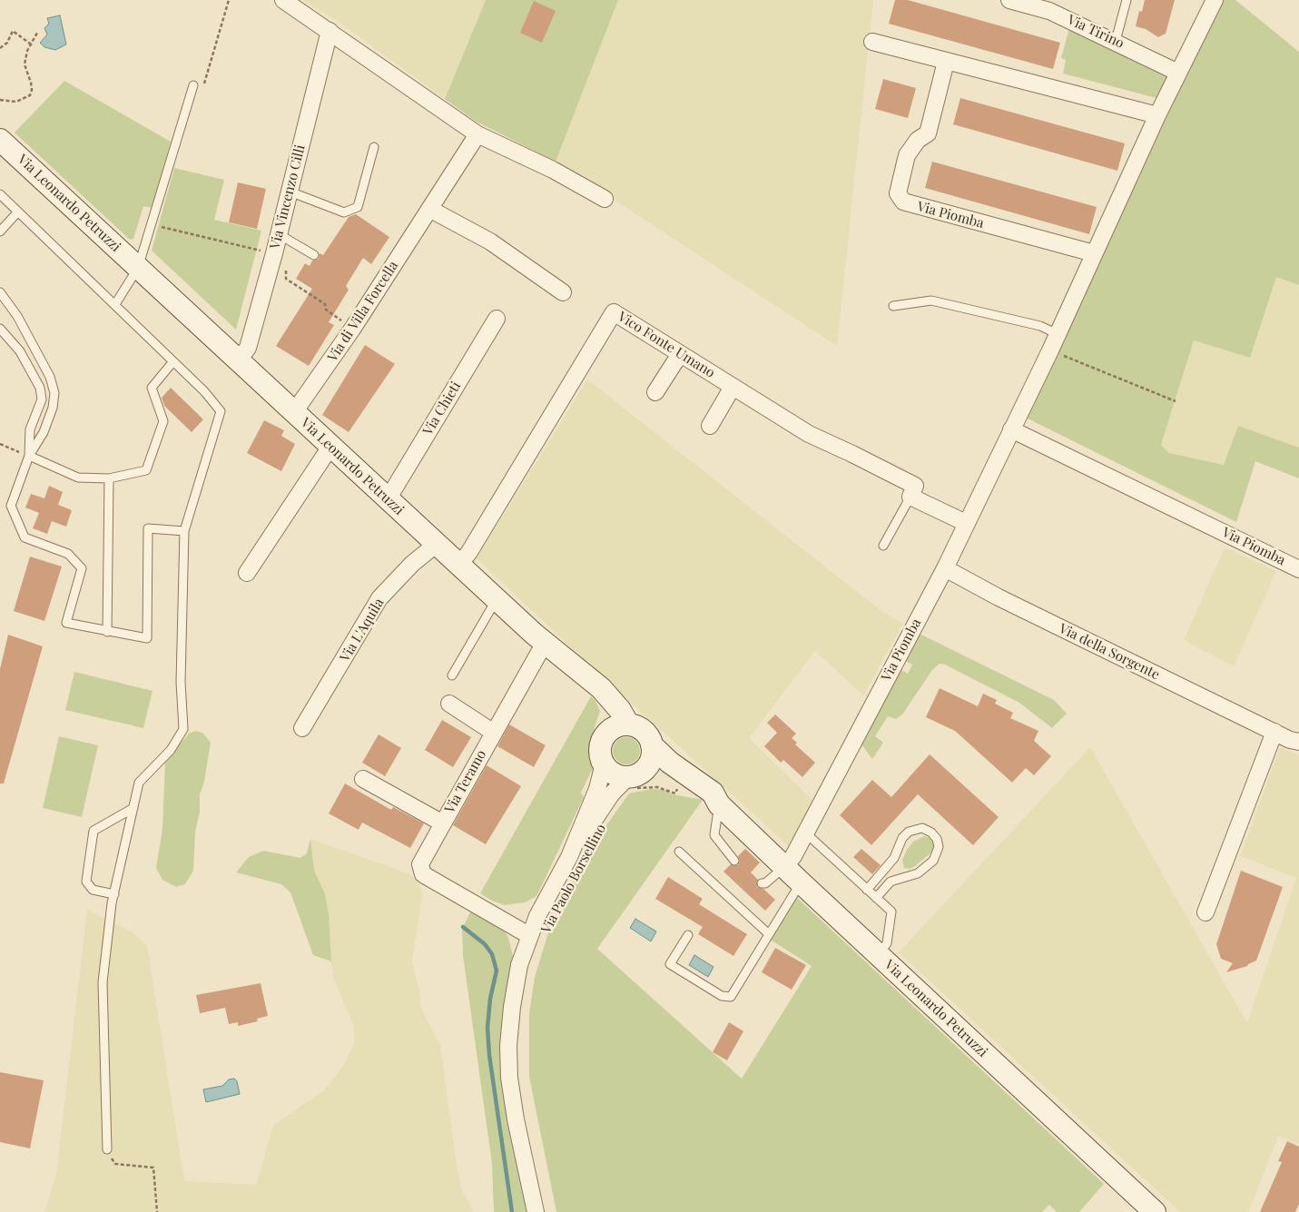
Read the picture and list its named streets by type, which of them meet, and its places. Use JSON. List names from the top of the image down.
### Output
{
  "streets": {
    "main road": ["Via Leonardo Petruzzi"],
    "street": [
      "Via Tirino",
      "Via Vincenzo Cilli",
      "Via Piomba",
      "Via di Villa Forcella",
      "Vico Fonte Umano",
      "Via Chieti",
      "Via L'Aquila",
      "Via della Sorgente",
      "Via Teramo",
      "Via Paolo Borsellino"
    ]
  },
  "crossings": [
    ["Via Tirino", "Via Piomba"],
    ["Via Vincenzo Cilli", "Via Leonardo Petruzzi"],
    ["Via Leonardo Petruzzi", "Via Piomba"],
    ["Via Leonardo Petruzzi", "Via di Villa Forcella"],
    ["Via Leonardo Petruzzi", "Vico Fonte Umano"],
    ["Via Leonardo Petruzzi", "Via Chieti"],
    ["Via Leonardo Petruzzi", "Via L'Aquila"],
    ["Via Leonardo Petruzzi", "Via Teramo"],
    ["Via Leonardo Petruzzi", "Via Paolo Borsellino"],
    ["Via Piomba", "Via della Sorgente"]
  ]
}
